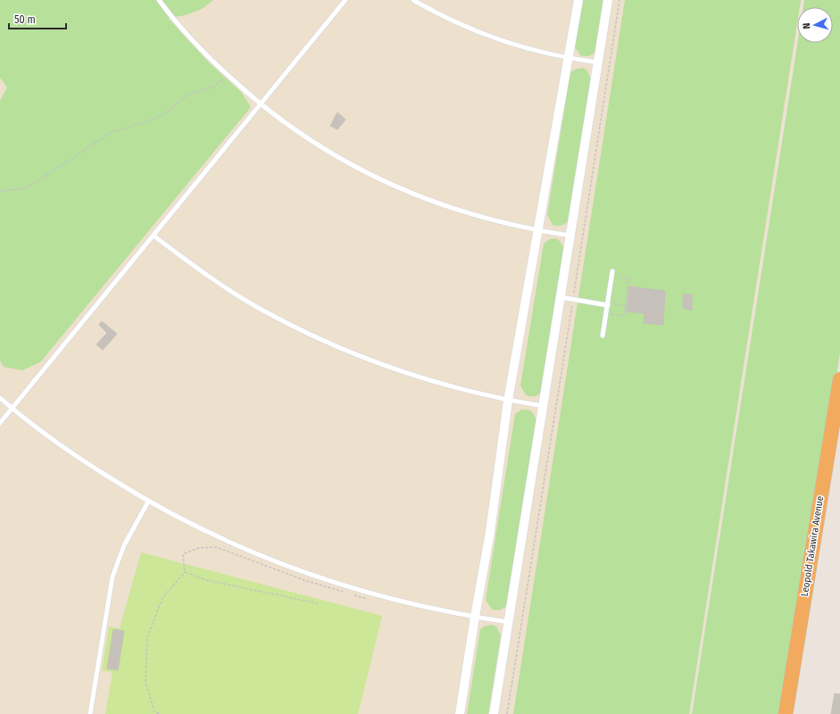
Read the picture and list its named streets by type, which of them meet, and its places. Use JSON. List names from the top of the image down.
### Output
{
  "streets": {
    "highway": ["Leopold Takawira Avenue"]
  },
  "scale_bar": "50 m",
  "north": "left"
}
